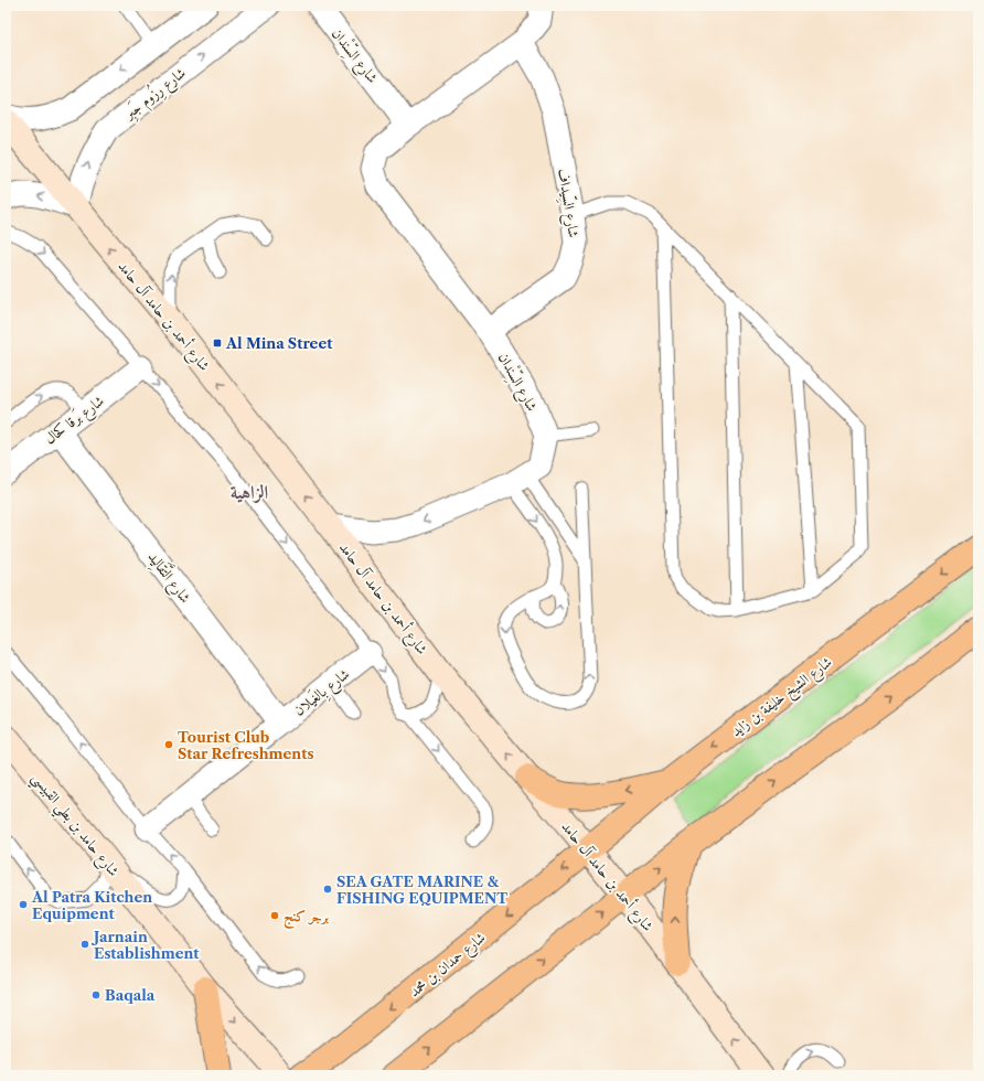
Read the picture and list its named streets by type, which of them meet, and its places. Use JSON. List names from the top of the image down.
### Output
{
  "streets": {
    "main road": [
      "شارع أحمد بن حامد آل حامد",
      "شارع الشيخ خليفة بن زايد",
      "شارع حامد بن بطي القبيسي",
      "شارع حمدان بن محمد"
    ],
    "street": [
      "شارع السِّنْدان",
      "شارع رِزُوم جَبِر",
      "شارع السِّيداف",
      "شارع بَرقا كحال",
      "شارع التَّقَالِيد",
      "شارع بِالغَيلان"
    ]
  },
  "crossings": [
    ["شارع السِّنْدان", "شارع السِّيداف"],
    ["شارع رِزُوم جَبِر", "شارع أحمد بن حامد آل حامد"],
    ["شارع أحمد بن حامد آل حامد", "شارع الشيخ خليفة بن زايد"],
    ["شارع أحمد بن حامد آل حامد", "شارع حمدان بن محمد"],
    ["شارع بَرقا كحال", "شارع التَّقَالِيد"],
    ["شارع التَّقَالِيد", "شارع بِالغَيلان"],
    ["شارع الشيخ خليفة بن زايد", "شارع حمدان بن محمد"]
  ],
  "one_way": ["شارع رِزُوم جَبِر", "شارع أحمد بن حامد آل حامد"],
  "districts": ["الزاهية"],
  "places": {
    "transit": ["Al Mina Street"],
    "other": [
      "Tourist Club Star Refreshments",
      "SEA GATE MARINE & FISHING EQUIPMENT",
      "Al Patra Kitchen Equipment",
      "برجر كنج",
      "Jarnain Establishment",
      "Baqala"
    ]
  }
}
